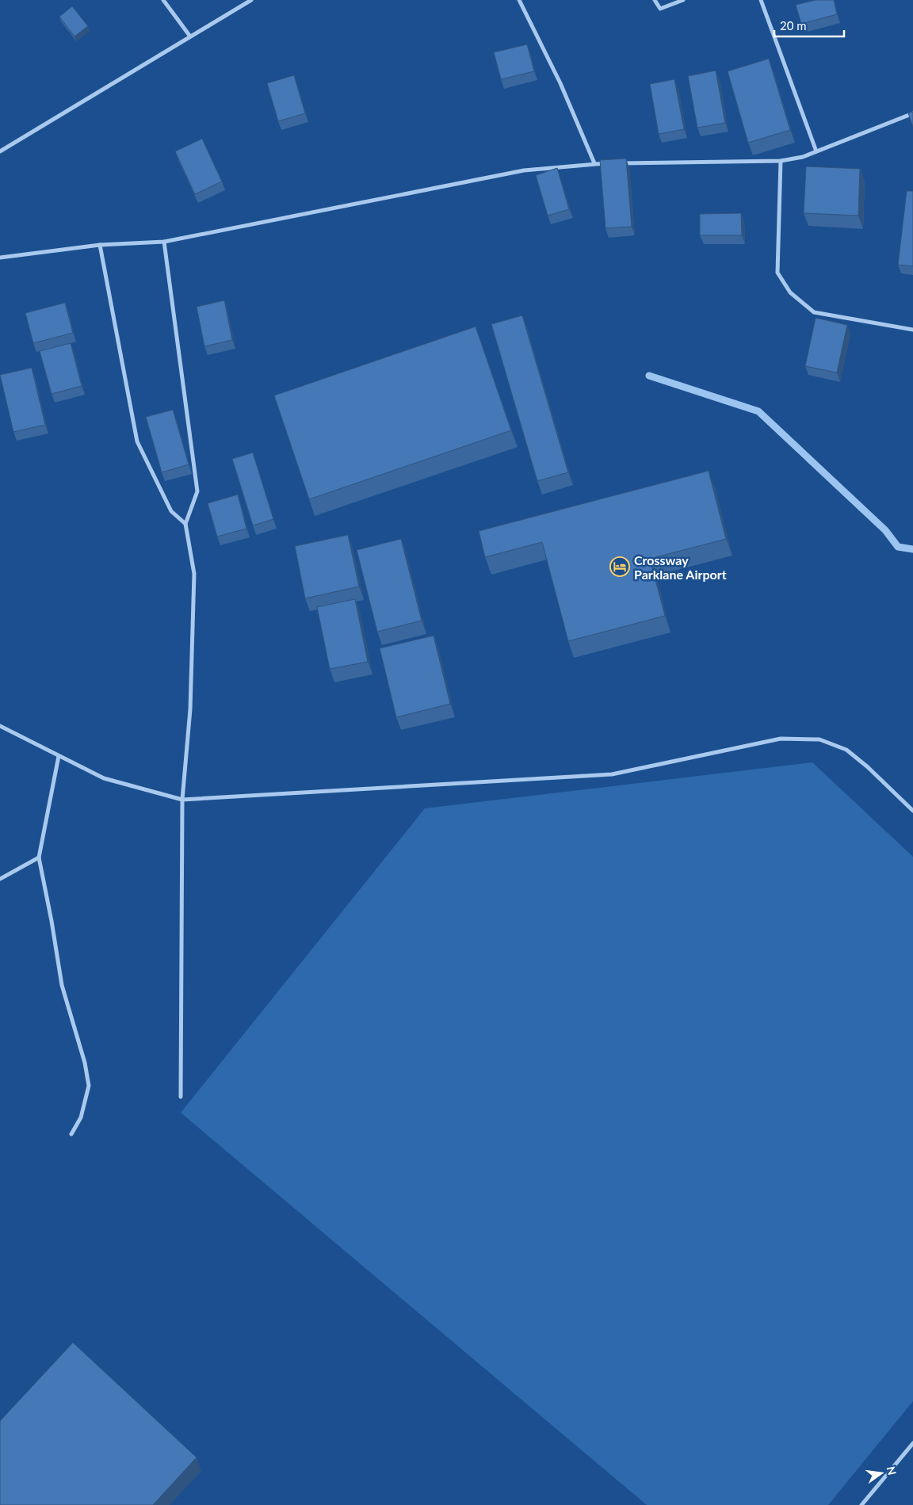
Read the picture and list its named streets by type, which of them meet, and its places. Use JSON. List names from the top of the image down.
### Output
{
  "places": {
    "hotel": ["Crossway Parklane Airport"]
  },
  "scale_bar": "20 m",
  "north": "right"
}
